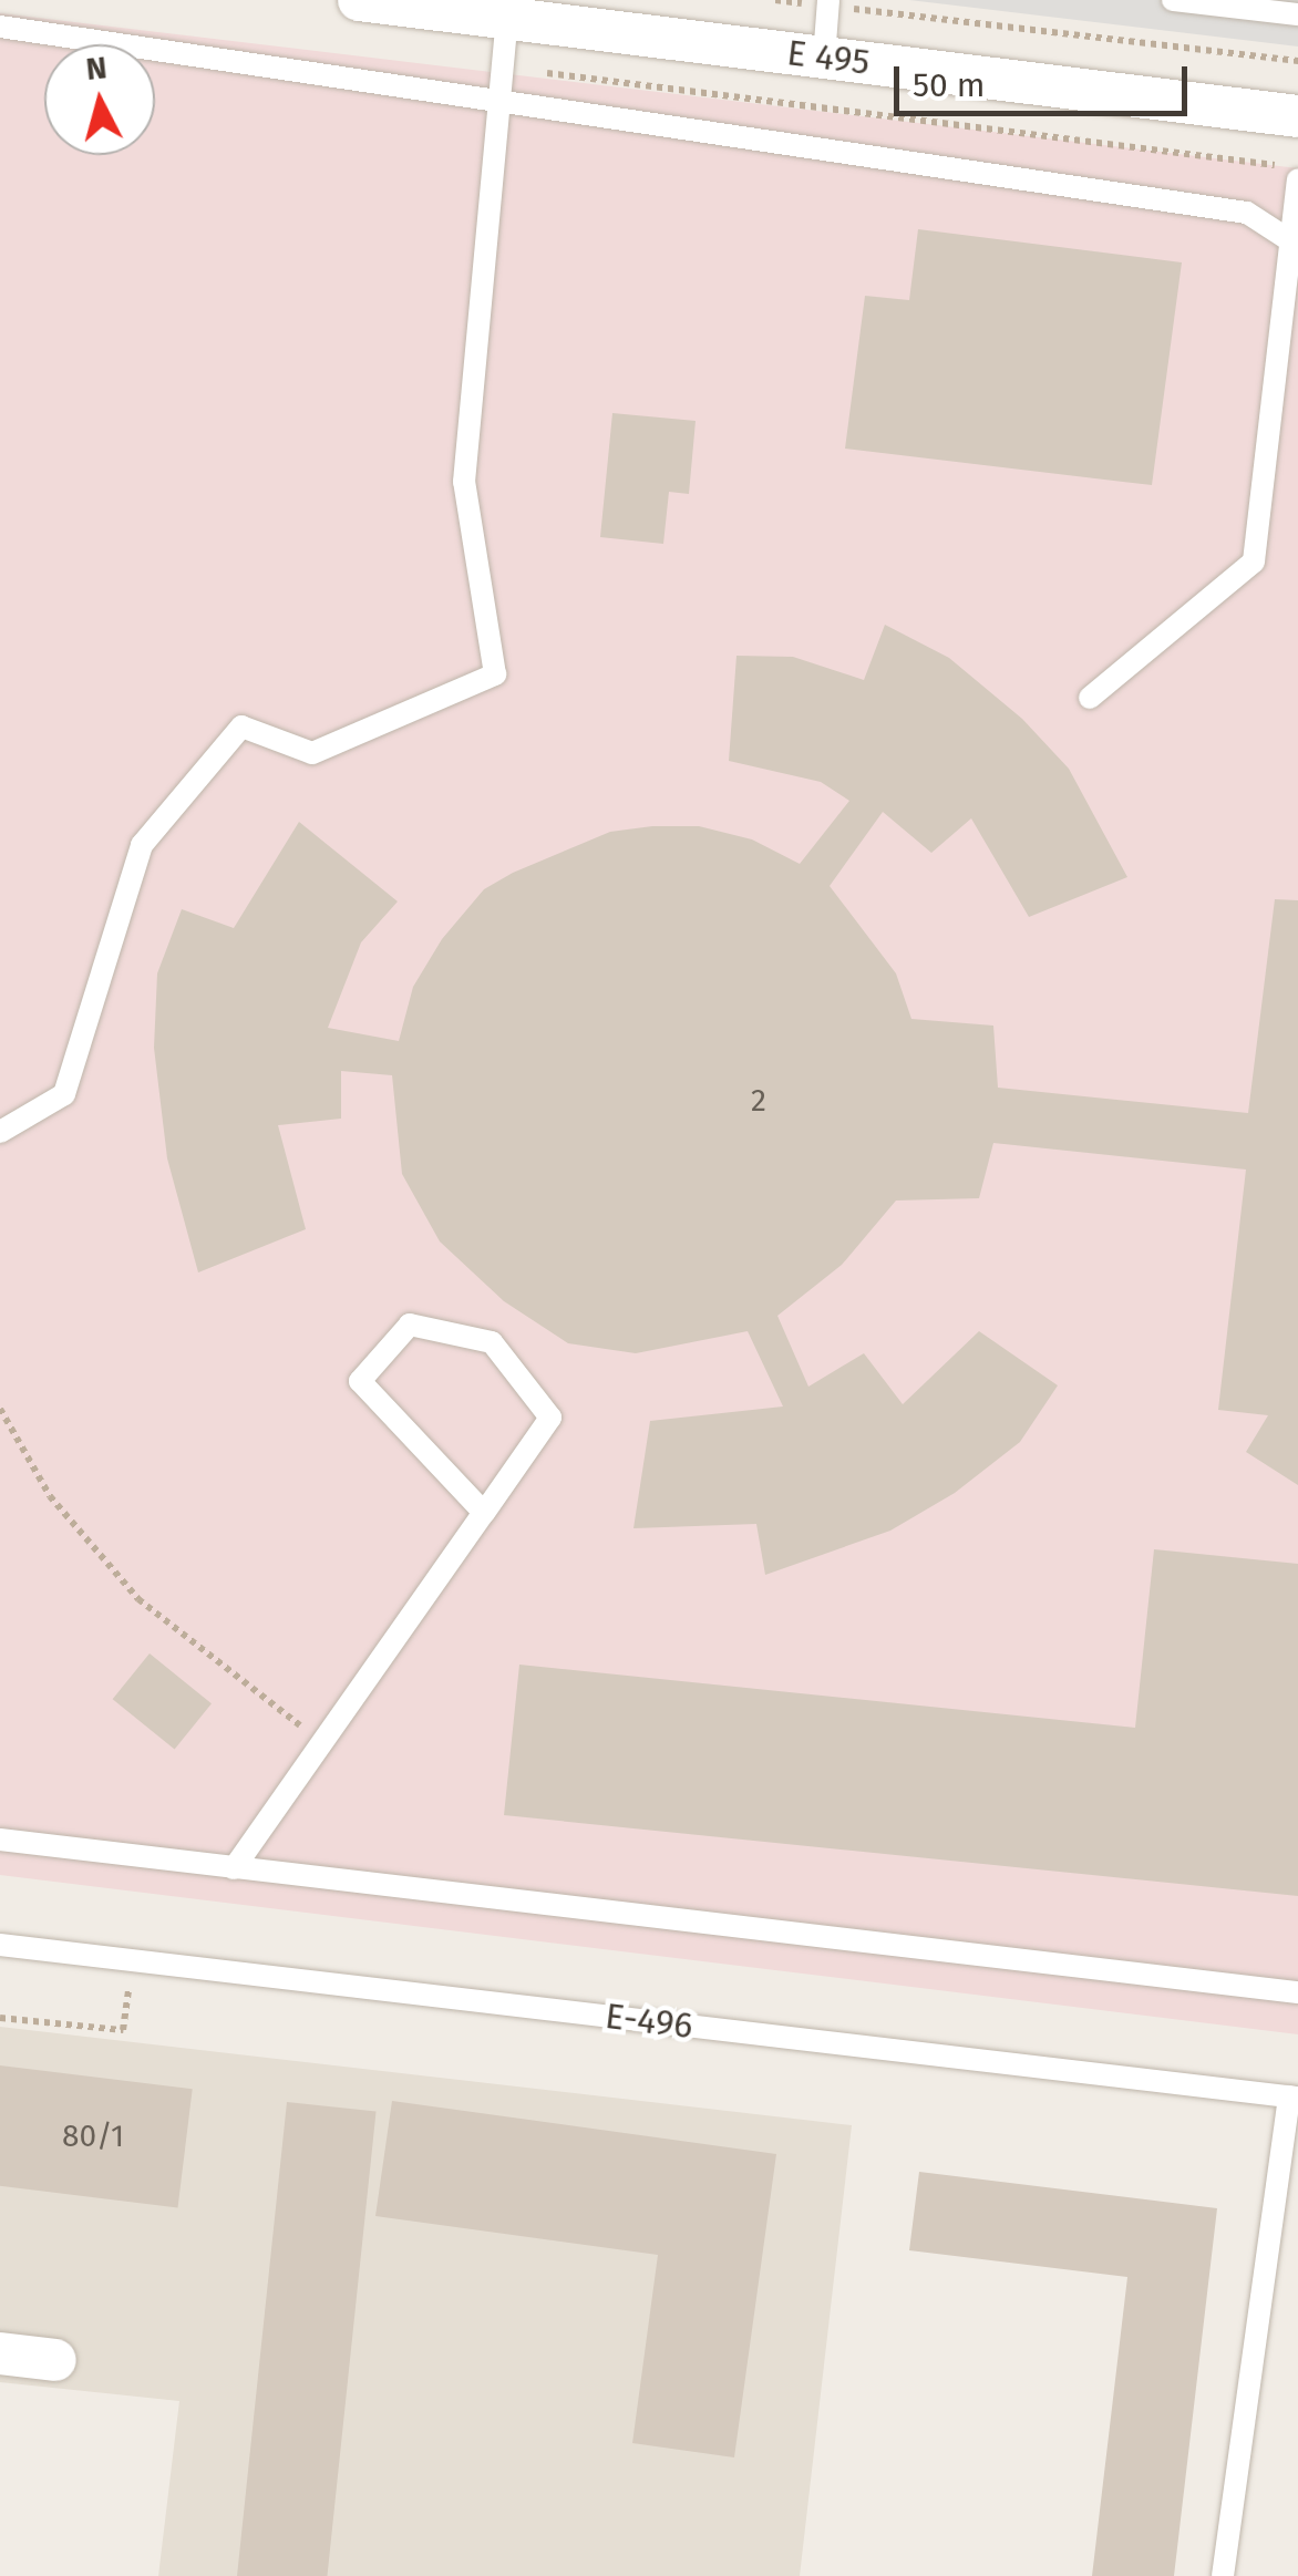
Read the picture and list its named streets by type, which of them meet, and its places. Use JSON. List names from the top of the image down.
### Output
{
  "streets": {
    "street": ["E 495"],
    "lane": ["E-496"]
  },
  "house_numbers": ["2", "80/1"],
  "scale_bar": "50 m",
  "north": "top"
}
